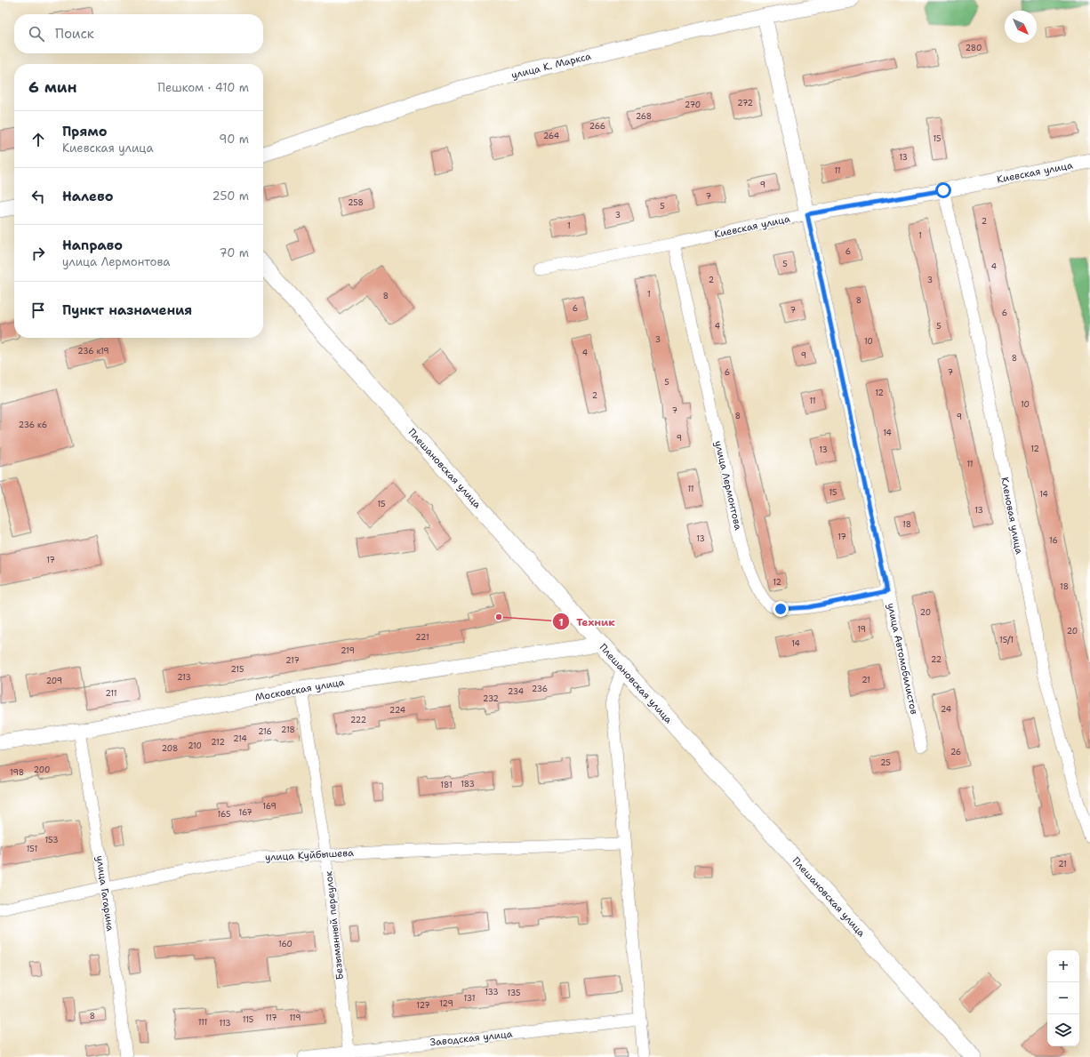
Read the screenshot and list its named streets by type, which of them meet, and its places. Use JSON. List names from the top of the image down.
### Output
{
  "streets": {
    "main road": ["Плешановская улица"],
    "street": [
      "улица К. Маркса",
      "Киевская улица",
      "улица Лермонтова",
      "Кленовая улица",
      "улица Автомобилистов",
      "Московская улица",
      "улица Куйбышева",
      "улица Гагарина",
      "Безымянный переулок",
      "Заводская улица"
    ]
  },
  "crossings": [
    ["Киевская улица", "улица Лермонтова"],
    ["Киевская улица", "Кленовая улица"],
    ["Киевская улица", "улица Автомобилистов"],
    ["Плешановская улица", "Московская улица"],
    ["улица Лермонтова", "улица Автомобилистов"],
    ["Московская улица", "улица Гагарина"],
    ["Московская улица", "Безымянный переулок"],
    ["улица Куйбышева", "улица Гагарина"],
    ["улица Куйбышева", "Безымянный переулок"],
    ["Безымянный переулок", "Заводская улица"]
  ],
  "places": ["Техник"],
  "house_numbers": [
    "280",
    "272",
    "270",
    "268",
    "266",
    "264",
    "15",
    "13",
    "11",
    "9",
    "7",
    "258",
    "5",
    "3",
    "2",
    "1",
    "1",
    "6",
    "5",
    "4",
    "2",
    "3",
    "1",
    "8",
    "8",
    "6",
    "7",
    "6",
    "4",
    "5",
    "3",
    "10",
    "236 к19",
    "4",
    "9",
    "8",
    "6",
    "7",
    "5",
    "12",
    "2",
    "11",
    "10",
    "7",
    "8",
    "9",
    "236 к6",
    "14",
    "9",
    "12",
    "13",
    "11",
    "11",
    "15",
    "14",
    "15",
    "13",
    "18",
    "17",
    "13",
    "16",
    "17",
    "12",
    "18",
    "20",
    "19",
    "20",
    "221",
    "15/1",
    "14",
    "219",
    "22",
    "217",
    "215",
    "213",
    "21",
    "209",
    "236",
    "234",
    "211",
    "232",
    "24",
    "224",
    "222",
    "218",
    "216",
    "214",
    "212",
    "210",
    "208",
    "26",
    "25",
    "200",
    "198",
    "183",
    "181",
    "169",
    "167",
    "165",
    "153",
    "151",
    "21",
    "160",
    "133",
    "135",
    "131",
    "129",
    "127",
    "8",
    "117",
    "119",
    "115",
    "111",
    "113"
  ],
  "north": "bottom right",
  "page": {
    "search": "Поиск",
    "heading": ["6 мин", "Пешком · 410 m"],
    "list": [
      ["Прямо", "Киевская улица", "90 m"],
      ["Налево", "250 m"],
      ["Направо", "улица Лермонтова", "70 m"],
      "Пункт назначения"
    ],
    "map_buttons": ["+", "−"]
  }
}
